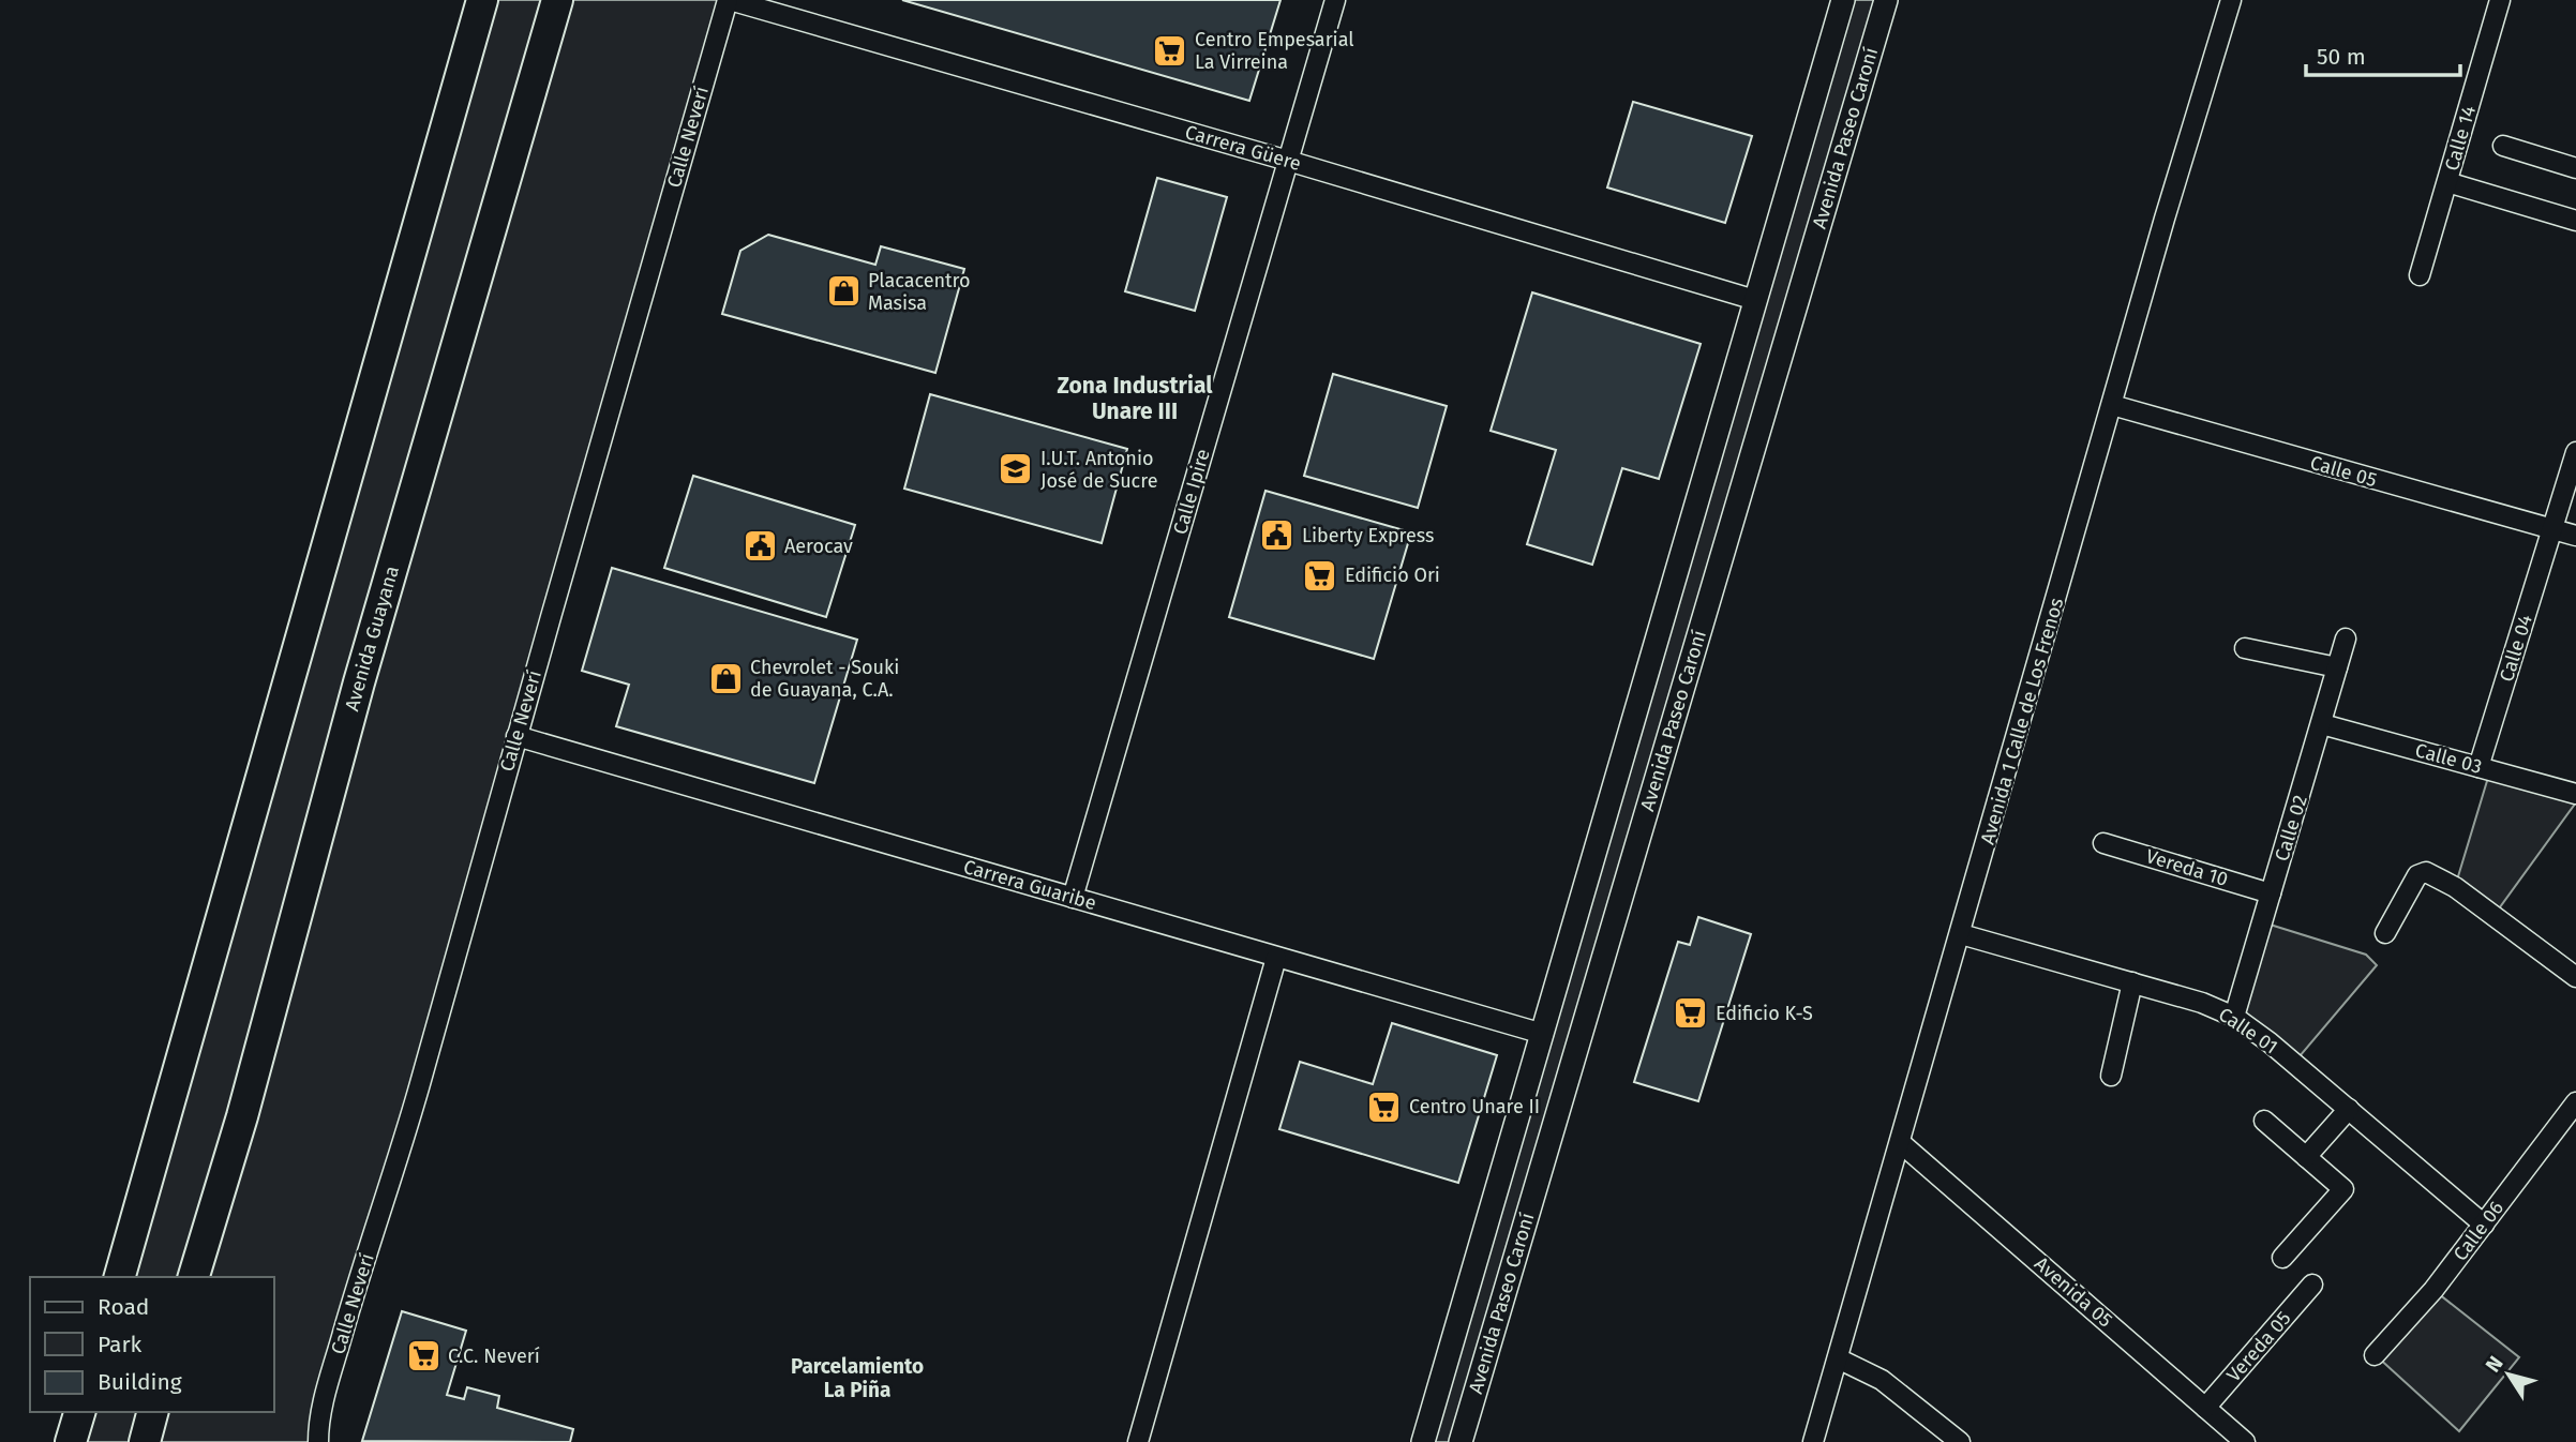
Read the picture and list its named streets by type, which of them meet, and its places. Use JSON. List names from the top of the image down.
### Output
{
  "streets": {
    "main road": ["Avenida Guayana"],
    "street": [
      "Calle Neverí",
      "Avenida Paseo Caroní",
      "Calle 14",
      "Carrera Güere",
      "Calle 05",
      "Calle Ipire",
      "Calle 04",
      "Avenida 1 Calle de Los Frenos",
      "Calle 03",
      "Calle 02",
      "Vereda 10",
      "Carrera Guaribe",
      "Calle 01",
      "Calle 06",
      "Avenida 05",
      "Vereda 05"
    ]
  },
  "crossings": [
    ["Calle Neverí", "Carrera Güere"],
    ["Calle Neverí", "Carrera Guaribe"],
    ["Avenida Paseo Caroní", "Carrera Güere"],
    ["Avenida Paseo Caroní", "Carrera Guaribe"],
    ["Carrera Güere", "Calle Ipire"],
    ["Calle 05", "Calle 04"],
    ["Calle 05", "Avenida 1 Calle de Los Frenos"],
    ["Calle Ipire", "Carrera Guaribe"],
    ["Calle 04", "Calle 03"],
    ["Avenida 1 Calle de Los Frenos", "Calle 01"],
    ["Avenida 1 Calle de Los Frenos", "Avenida 05"],
    ["Calle 03", "Calle 02"],
    ["Calle 02", "Vereda 10"],
    ["Calle 02", "Calle 01"],
    ["Calle 01", "Calle 06"],
    ["Avenida 05", "Vereda 05"]
  ],
  "districts": ["Zona Industrial Unare III", "Parcelamiento La Piña"],
  "places": {
    "supermarket": [
      "Centro Empesarial La Virreina",
      "Edificio Ori",
      "Edificio K-S",
      "Centro Unare II",
      "C.C. Neverí"
    ],
    "shop": ["Placacentro Masisa", "Chevrolet - Souki de Guayana, C.A."],
    "school or university": ["I.U.T. Antonio José de Sucre"],
    "public building": ["Liberty Express", "Aerocav"]
  },
  "legend": ["Road", "Park", "Building"],
  "scale_bar": "50 m",
  "north": "top left"
}
